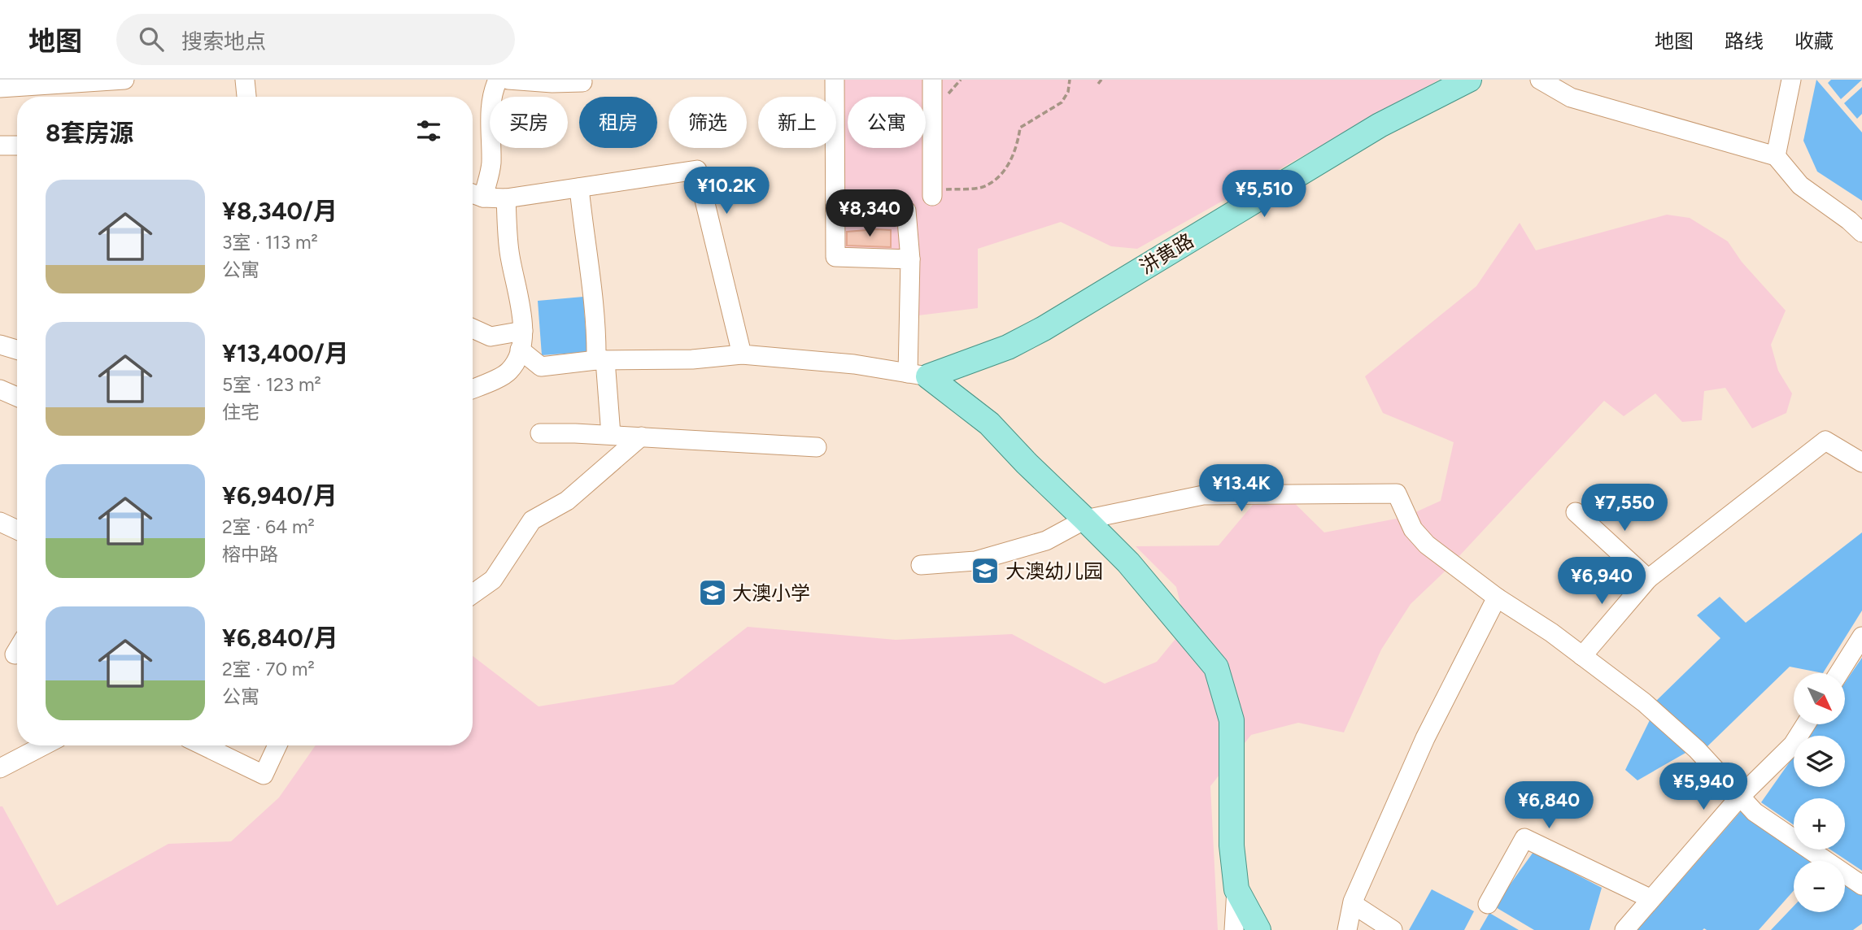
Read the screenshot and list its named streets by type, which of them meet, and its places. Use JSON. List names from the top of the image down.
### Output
{
  "streets": {
    "main road": ["汫黄路"]
  },
  "places": {
    "school or university": ["大澳幼儿园", "大澳小学"]
  },
  "north": "bottom right",
  "page": {
    "header": "地图",
    "search": "搜索地点",
    "nav": ["地图", "路线", "收藏"],
    "chip": [
      "买房",
      "租房",
      "筛选",
      "新上",
      "公寓"
    ],
    "heading": "8套房源",
    "list": [
      {
        "name": "¥8,340/月",
        "note": "3室 · 113 m² · 公寓"
      },
      {
        "name": "¥13,400/月",
        "note": "5室 · 123 m² · 住宅"
      },
      {
        "name": "¥6,940/月",
        "note": "2室 · 64 m² · 榕中路"
      },
      {
        "name": "¥6,840/月",
        "note": "2室 · 70 m² · 公寓"
      }
    ],
    "price": [
      "¥10.2K",
      "¥5,510",
      "¥8,340",
      "¥13.4K",
      "¥7,550",
      "¥6,940",
      "¥5,940",
      "¥6,840"
    ],
    "map_buttons": ["+", "−"]
  }
}
